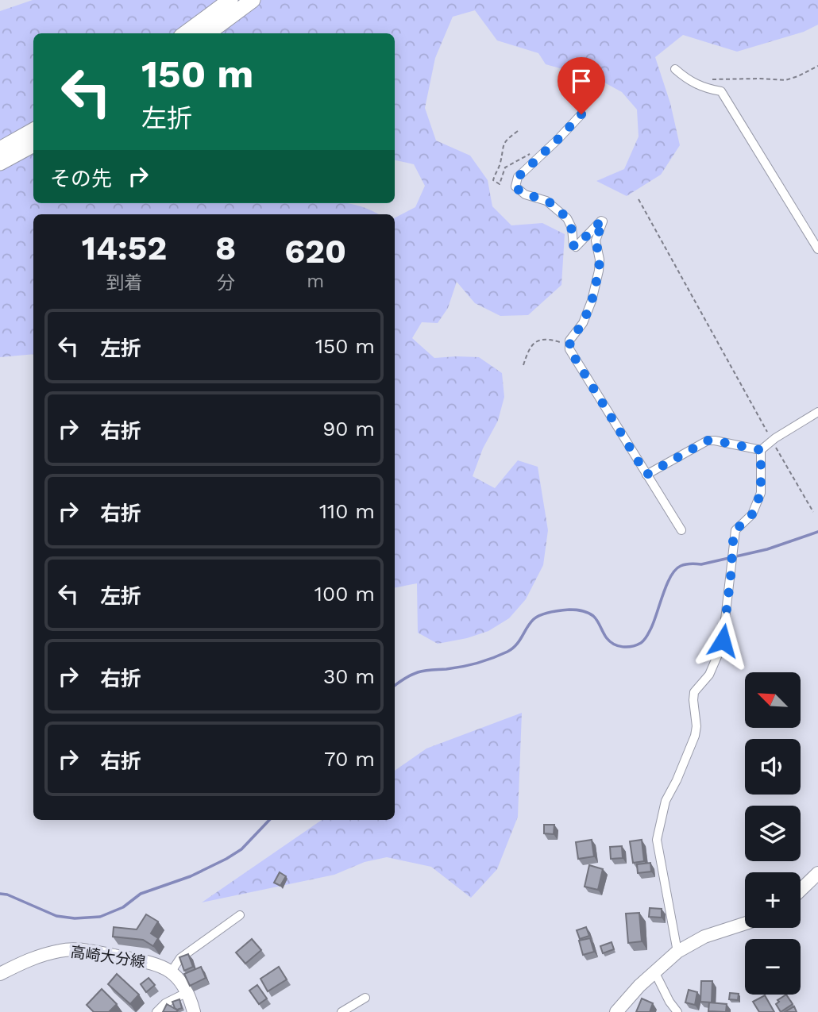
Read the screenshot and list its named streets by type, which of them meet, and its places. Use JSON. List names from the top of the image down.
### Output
{
  "streets": {
    "main road": ["高崎大分線"]
  },
  "north": "top left",
  "page": {
    "turn": ["150 m", "左折"],
    "then": "その先",
    "eta": [
      "14:52",
      "到着",
      "8",
      "分",
      "620",
      "m"
    ],
    "list": [
      {
        "name": "左折",
        "value": "150 m"
      },
      {
        "name": "右折",
        "value": "90 m"
      },
      {
        "name": "右折",
        "value": "110 m"
      },
      {
        "name": "左折",
        "value": "100 m"
      },
      {
        "name": "右折",
        "value": "30 m"
      },
      {
        "name": "右折",
        "value": "70 m"
      }
    ],
    "map_buttons": ["+", "−"]
  }
}
